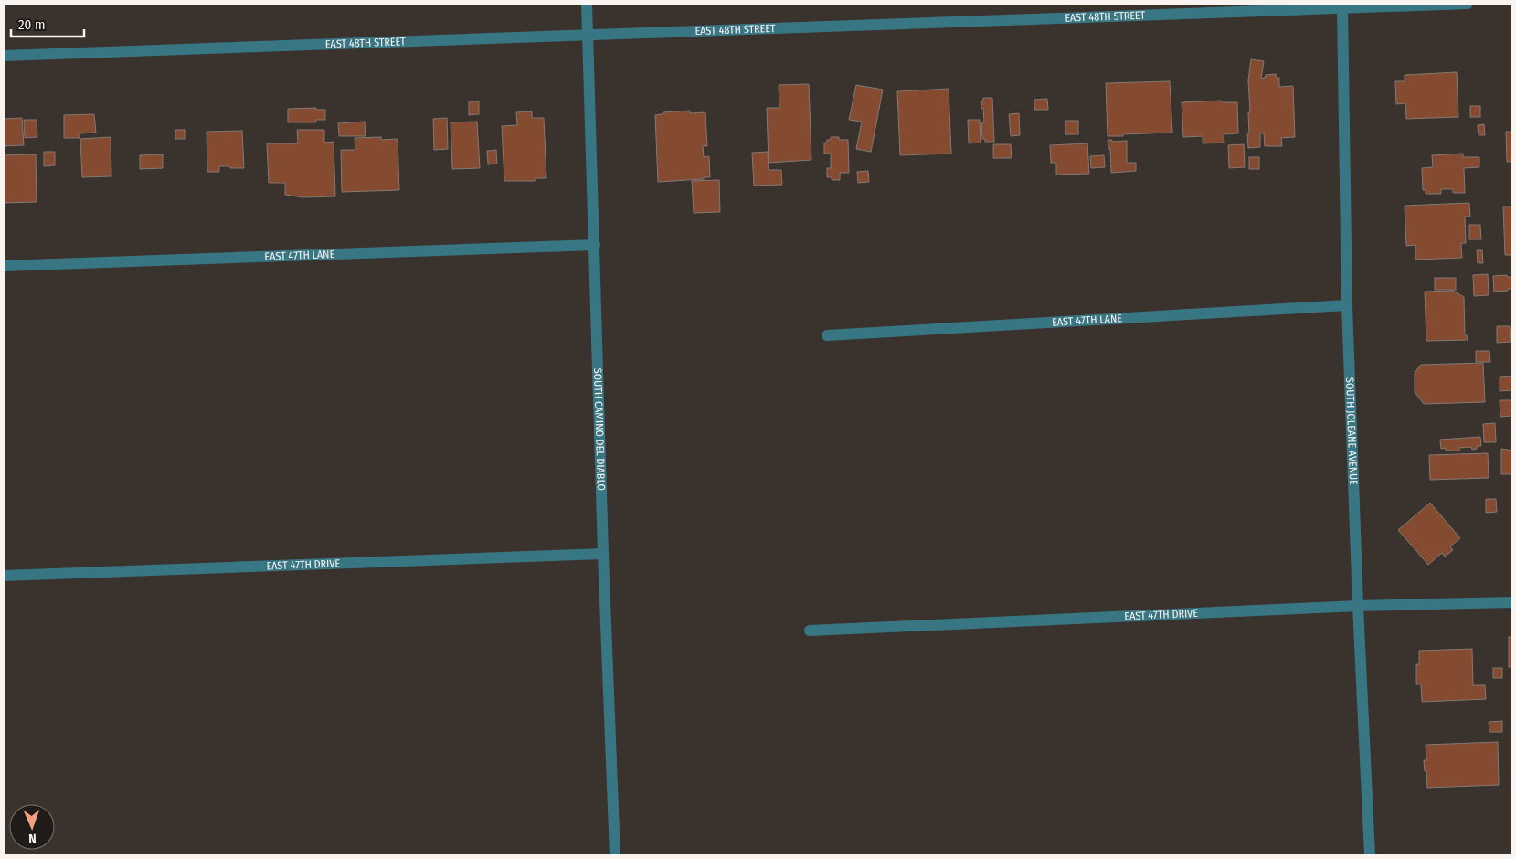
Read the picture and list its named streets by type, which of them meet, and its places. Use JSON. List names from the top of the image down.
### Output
{
  "streets": {
    "street": [
      "EAST 48TH STREET",
      "EAST 47TH LANE",
      "SOUTH CAMINO DEL DIABLO",
      "SOUTH JOLEANE AVENUE",
      "EAST 47TH DRIVE"
    ]
  },
  "crossings": [
    ["EAST 48TH STREET", "SOUTH CAMINO DEL DIABLO"],
    ["EAST 48TH STREET", "SOUTH JOLEANE AVENUE"],
    ["EAST 47TH LANE", "SOUTH CAMINO DEL DIABLO"],
    ["EAST 47TH LANE", "SOUTH JOLEANE AVENUE"],
    ["SOUTH CAMINO DEL DIABLO", "EAST 47TH DRIVE"],
    ["SOUTH JOLEANE AVENUE", "EAST 47TH DRIVE"]
  ],
  "scale_bar": "20 m",
  "north": "bottom"
}
